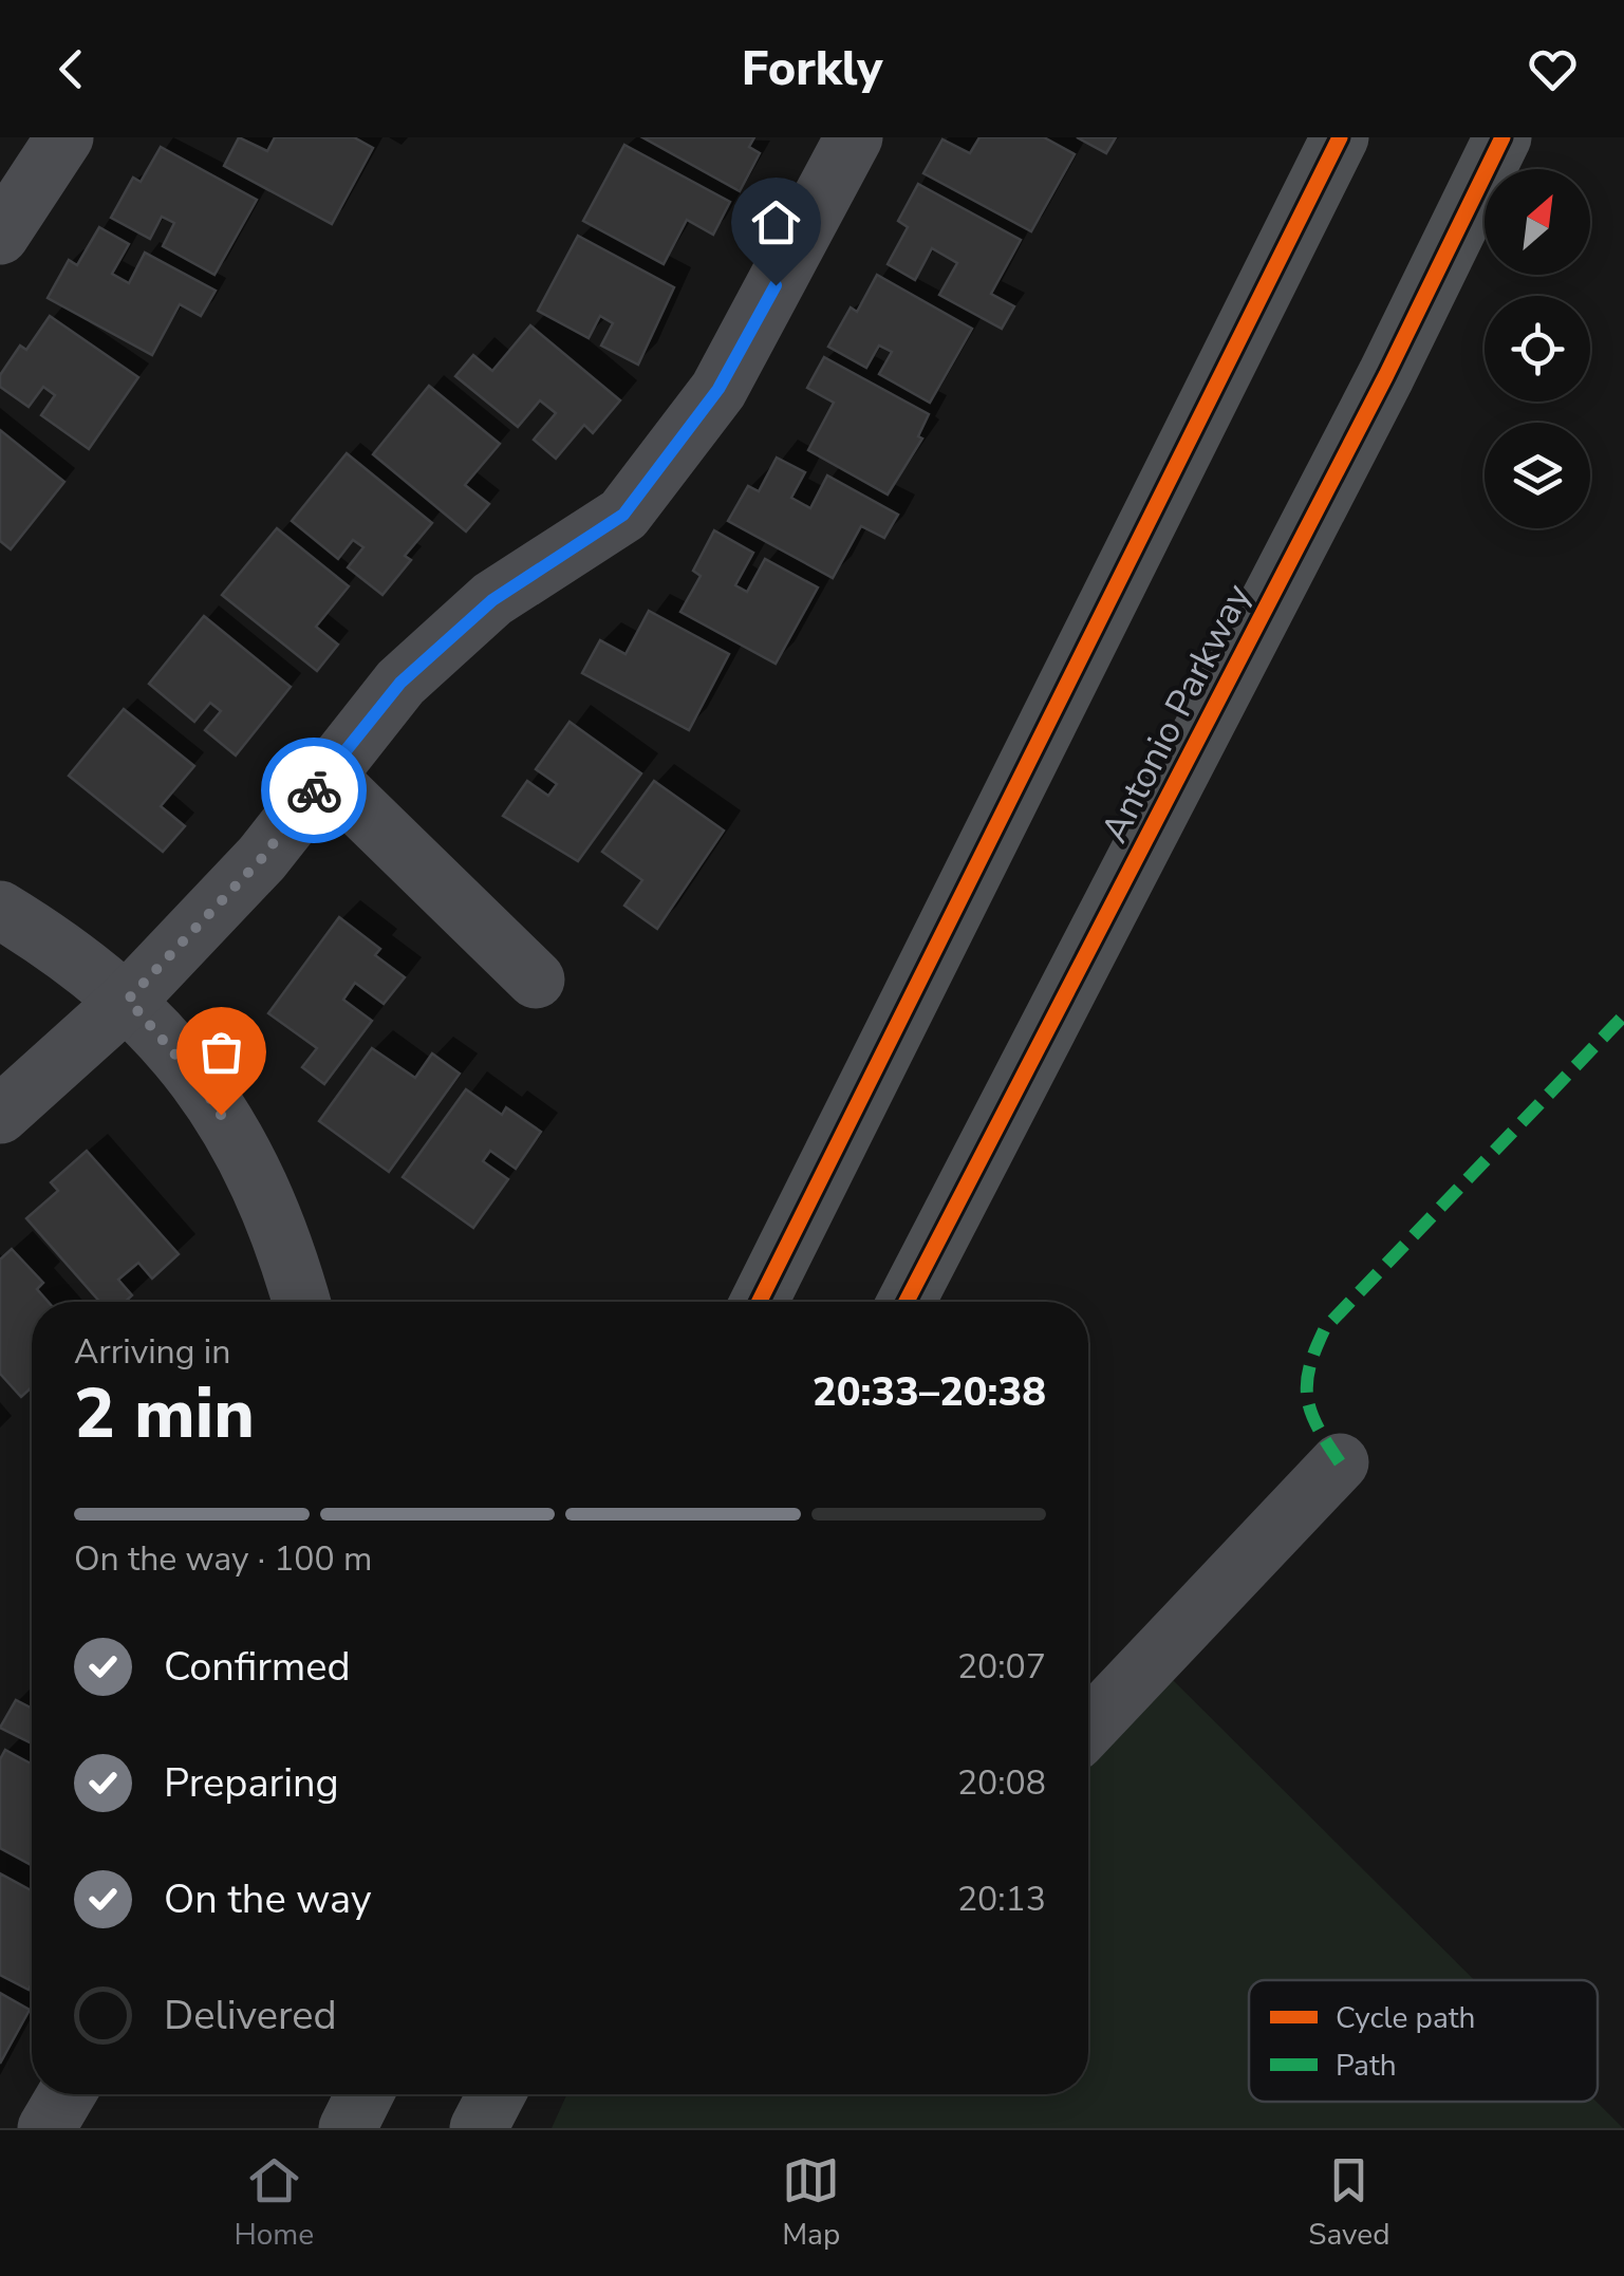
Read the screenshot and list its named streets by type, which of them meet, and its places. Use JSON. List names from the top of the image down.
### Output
{
  "streets": {
    "main road": ["Antonio Parkway"]
  },
  "legend": ["Cycle path", "Path"],
  "north": "top right",
  "page": {
    "header": "Forkly",
    "heading": ["2 min", "Arriving in", "20:33–20:38"],
    "bar": "On the way · 100 m",
    "list": [
      ["Confirmed", "20:07"],
      ["Preparing", "20:08"],
      ["On the way", "20:13"],
      "Delivered"
    ],
    "tabs": ["Home", "Map", "Saved"]
  }
}
